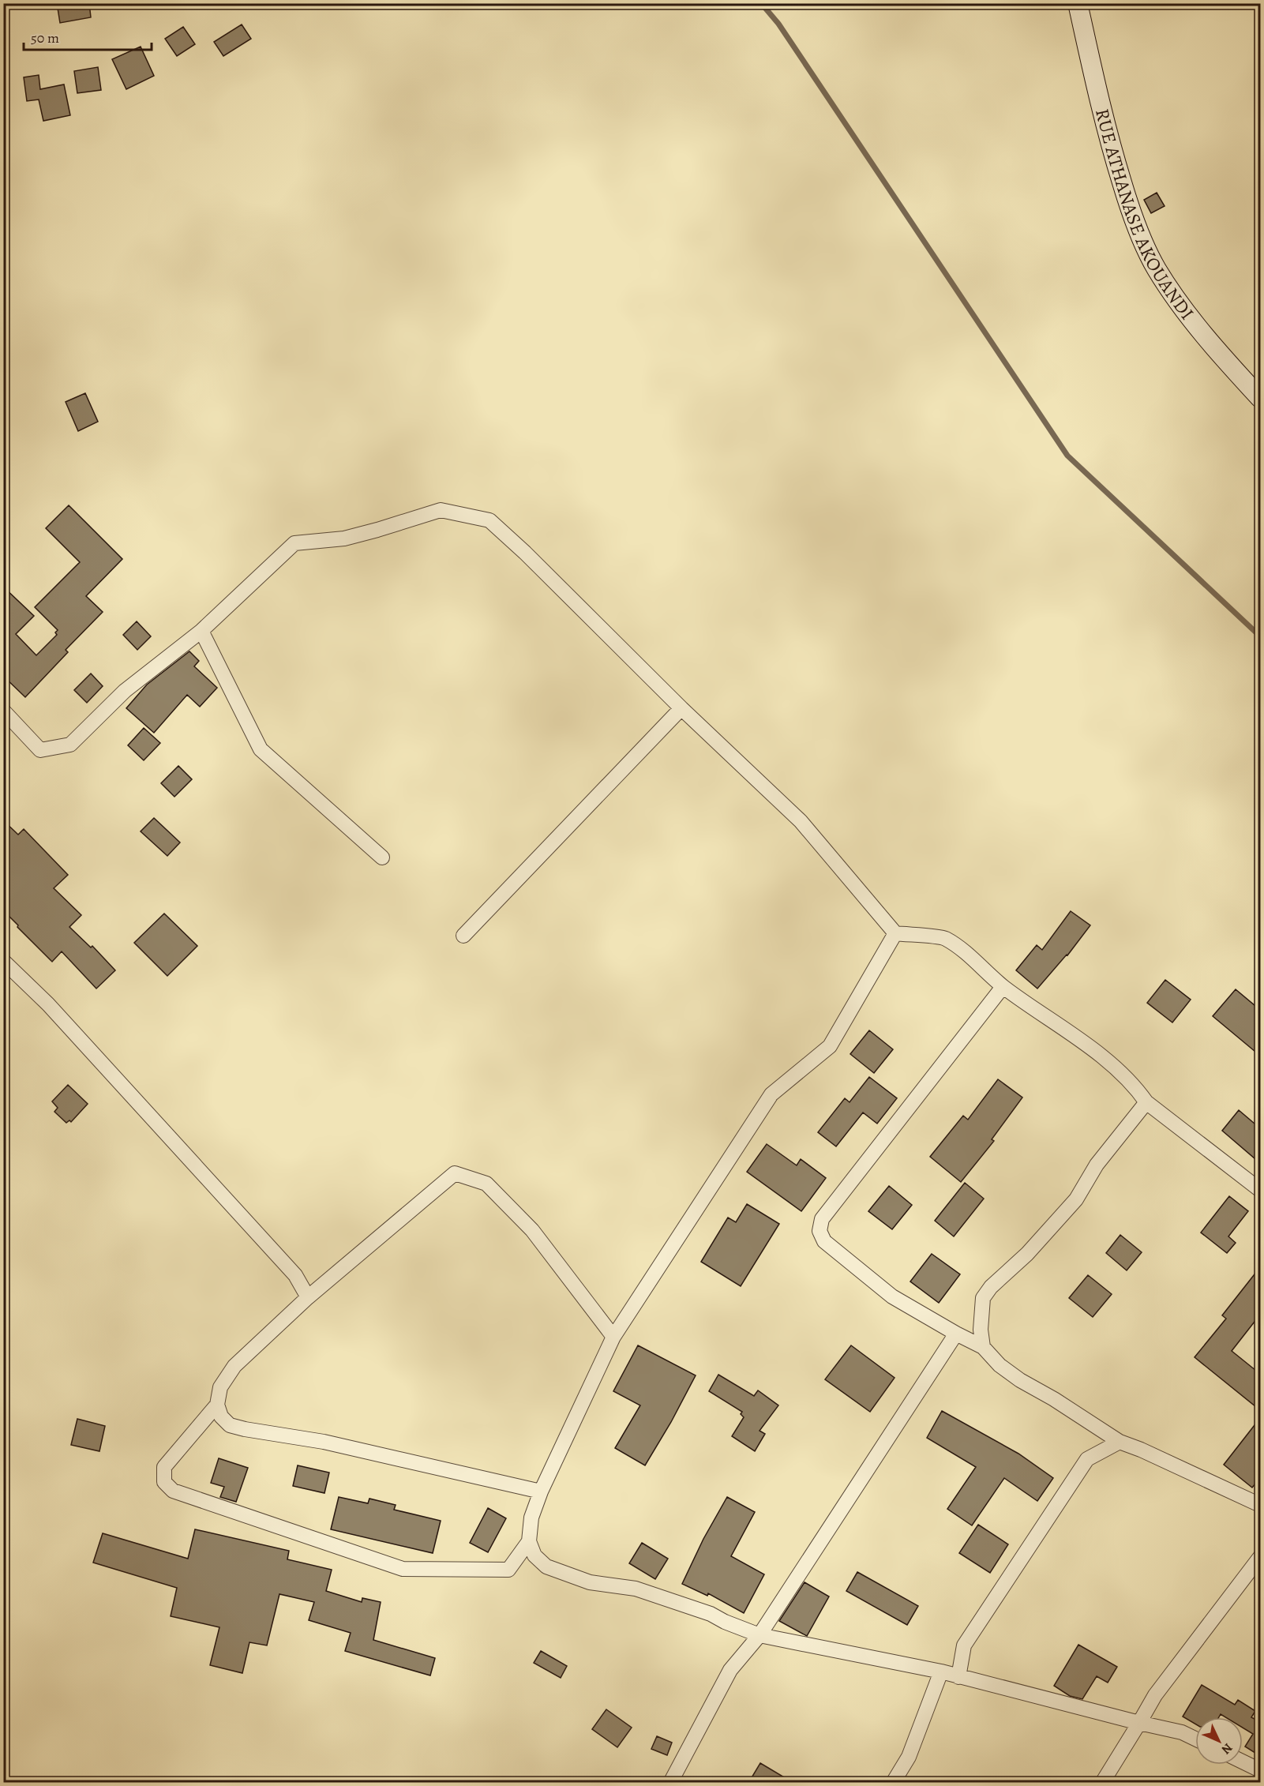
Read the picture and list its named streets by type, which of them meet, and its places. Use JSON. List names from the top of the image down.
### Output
{
  "streets": {
    "street": ["RUE ATHANASE AKOUANDI"]
  },
  "scale_bar": "50 m",
  "north": "bottom right"
}
